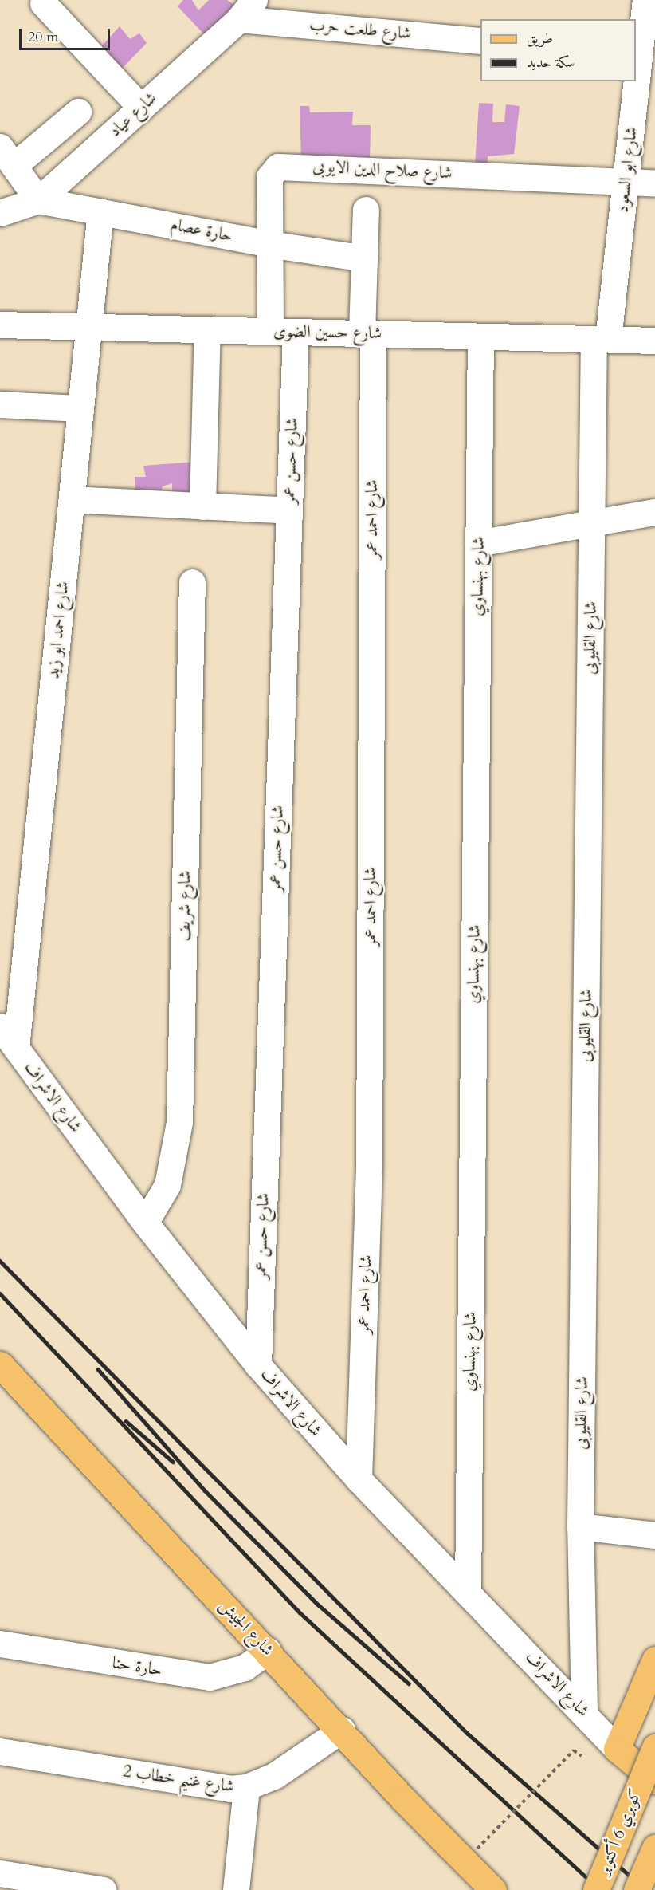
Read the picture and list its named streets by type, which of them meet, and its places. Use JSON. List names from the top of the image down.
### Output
{
  "streets": {
    "main road": ["شارع الجيش", "كوبري 6 أكتوبر"],
    "street": [
      "شارع طلعت حرب",
      "شارع عياد",
      "شارع صلاح الدين الايوبى",
      "شارع ابو السعود",
      "حارة عصام",
      "شارع حسين الضوى",
      "شارع حسن عمر",
      "شارع احمد عمر",
      "شارع بهنساوي",
      "شارع احمد ابو زيد",
      "شارع القليوبى",
      "شارع شريف",
      "شارع الاشراف",
      "حارة حنا",
      "شارع غنيم خطاب 2"
    ]
  },
  "crossings": [
    ["شارع طلعت حرب", "شارع عياد"],
    ["شارع عياد", "حارة عصام"],
    ["شارع صلاح الدين الايوبى", "شارع ابو السعود"],
    ["شارع صلاح الدين الايوبى", "حارة عصام"],
    ["شارع صلاح الدين الايوبى", "شارع حسين الضوى"],
    ["شارع ابو السعود", "شارع حسين الضوى"],
    ["شارع ابو السعود", "شارع القليوبى"],
    ["حارة عصام", "شارع احمد عمر"],
    ["حارة عصام", "شارع احمد ابو زيد"],
    ["شارع حسين الضوى", "شارع حسن عمر"],
    ["شارع حسين الضوى", "شارع احمد عمر"],
    ["شارع حسين الضوى", "شارع بهنساوي"],
    ["شارع حسين الضوى", "شارع احمد ابو زيد"],
    ["شارع حسين الضوى", "شارع القليوبى"],
    ["شارع حسن عمر", "شارع الاشراف"],
    ["شارع احمد عمر", "شارع الاشراف"],
    ["شارع بهنساوي", "شارع الاشراف"],
    ["شارع احمد ابو زيد", "شارع الاشراف"],
    ["شارع القليوبى", "شارع الاشراف"],
    ["شارع شريف", "شارع الاشراف"],
    ["شارع الجيش", "حارة حنا"],
    ["شارع الجيش", "شارع غنيم خطاب 2"]
  ],
  "legend": ["طريق", "سكة حديد"],
  "scale_bar": "20 m"
}
